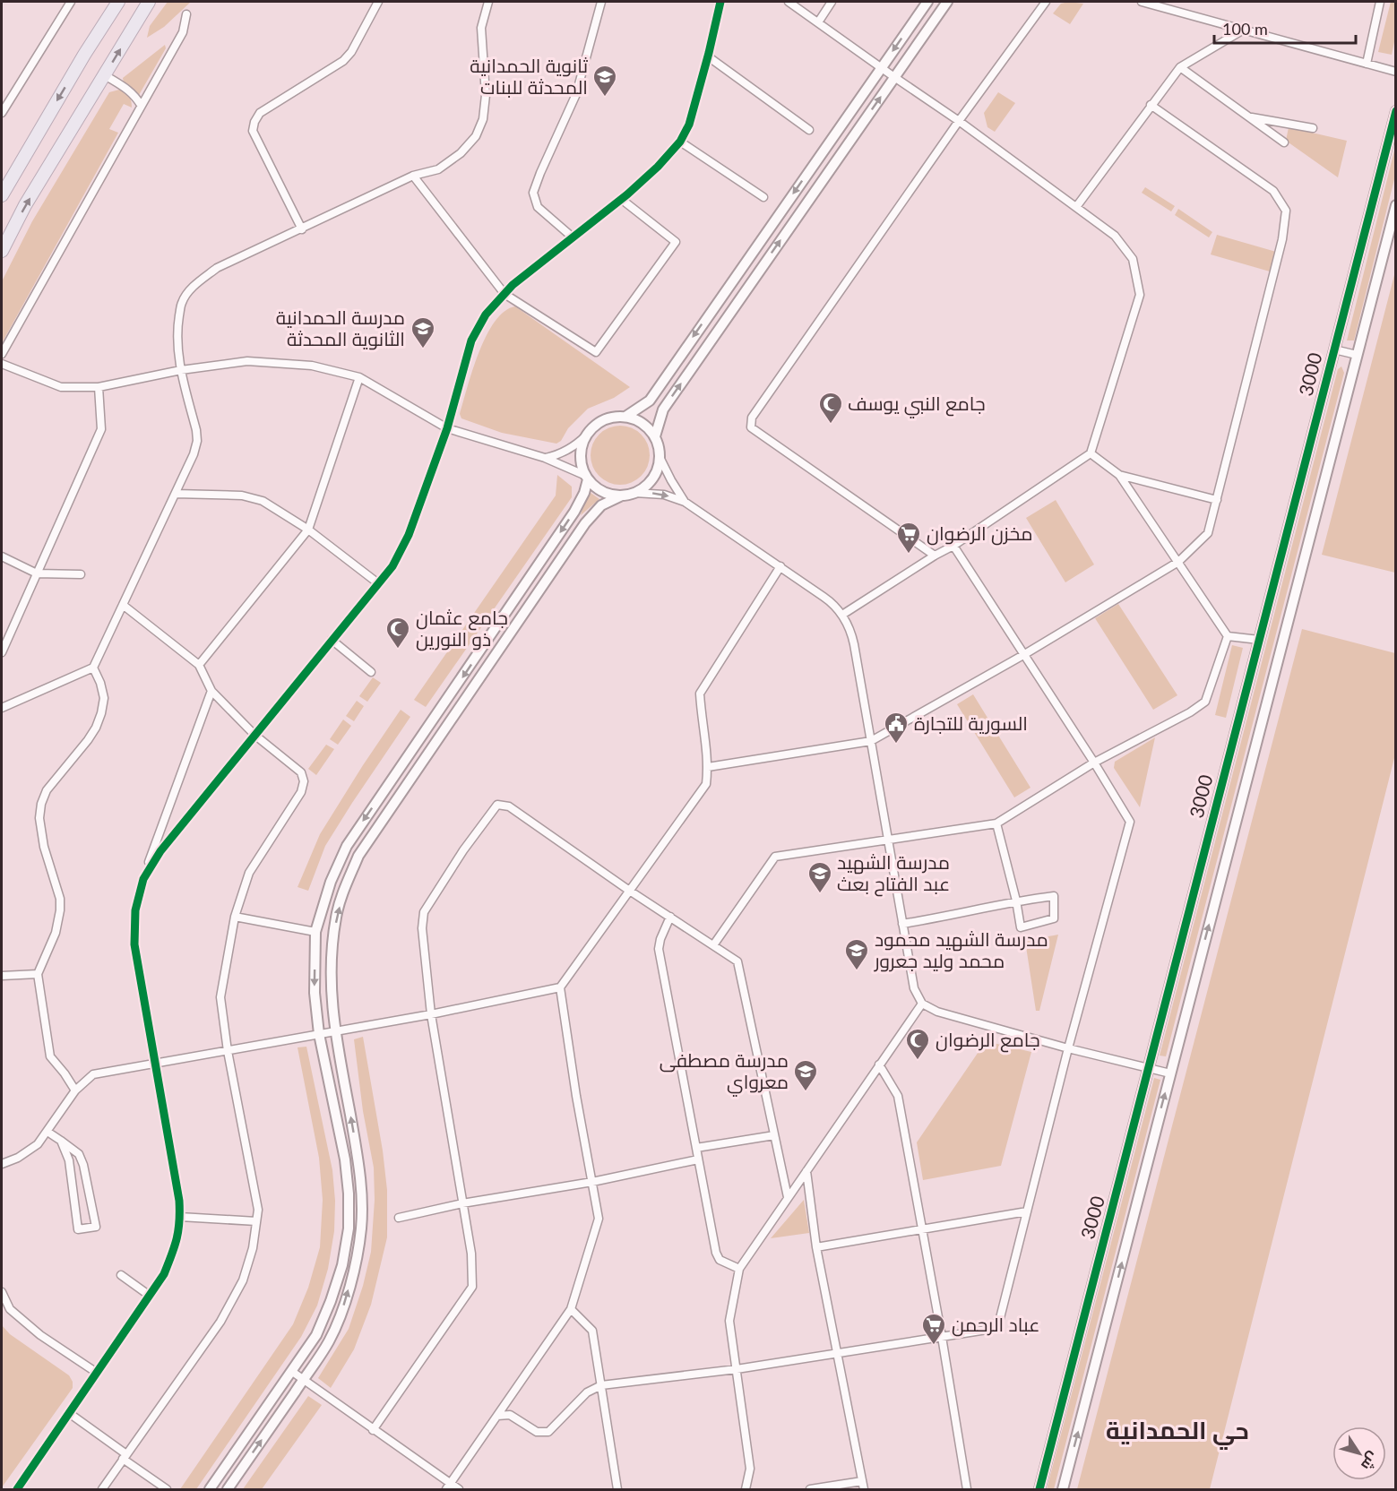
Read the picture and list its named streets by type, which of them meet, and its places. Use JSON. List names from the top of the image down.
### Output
{
  "streets": {
    "street": ["3000"]
  },
  "districts": ["حي الحمدانية"],
  "places": {
    "school or university": [
      "ثانوية الحمدانية المحدثة للبنات",
      "مدرسة الحمدانية الثانوية المحدثة",
      "مدرسة الشهيد عبد الفتاح بعث",
      "مدرسة الشهيد محمود محمد وليد جعرور",
      "مدرسة مصطفى معرواي"
    ],
    "mosque": ["جامع النبي يوسف", "جامع عثمان ذو النورين", "جامع الرضوان"],
    "supermarket": ["مخزن الرضوان", "عباد الرحمن"],
    "public building": ["السورية للتجارة"]
  },
  "scale_bar": "100 m",
  "north": "bottom right"
}
